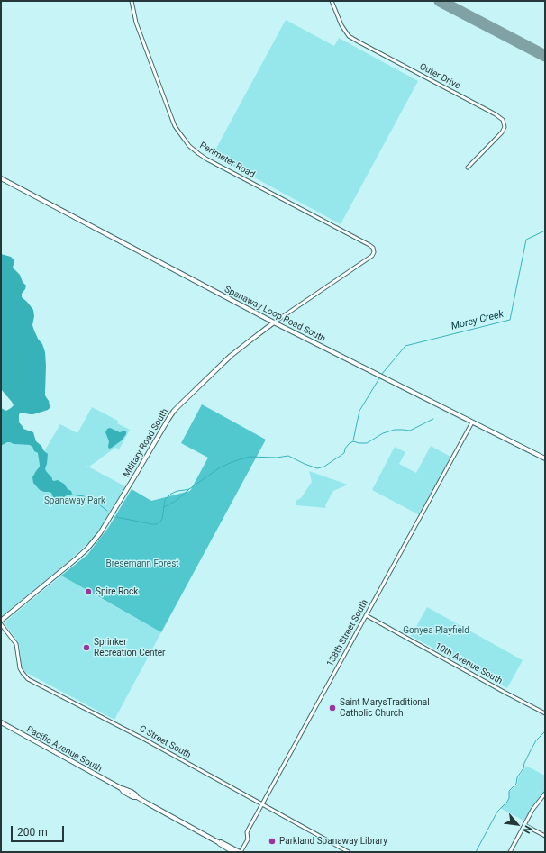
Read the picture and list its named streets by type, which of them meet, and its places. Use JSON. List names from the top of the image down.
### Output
{
  "streets": {
    "main road": ["Spanaway Loop Road South", "Military Road South", "Pacific Avenue South"],
    "street": [
      "Outer Drive",
      "Perimeter Road",
      "138th Street South",
      "10th Avenue South",
      "C Street South"
    ]
  },
  "crossings": [
    ["Perimeter Road", "Military Road South"],
    ["Spanaway Loop Road South", "Military Road South"],
    ["Spanaway Loop Road South", "138th Street South"],
    ["138th Street South", "10th Avenue South"],
    ["138th Street South", "C Street South"],
    ["138th Street South", "Pacific Avenue South"]
  ],
  "water": ["Morey Creek"],
  "parks": ["Spanaway Park", "Bresemann Forest", "Gonyea Playfield"],
  "places": [
    "Spire Rock",
    "Sprinker Recreation Center",
    "Saint MarysTraditional Catholic Church",
    "Parkland Spanaway Library"
  ],
  "scale_bar": "200 m",
  "north": "bottom right"
}
